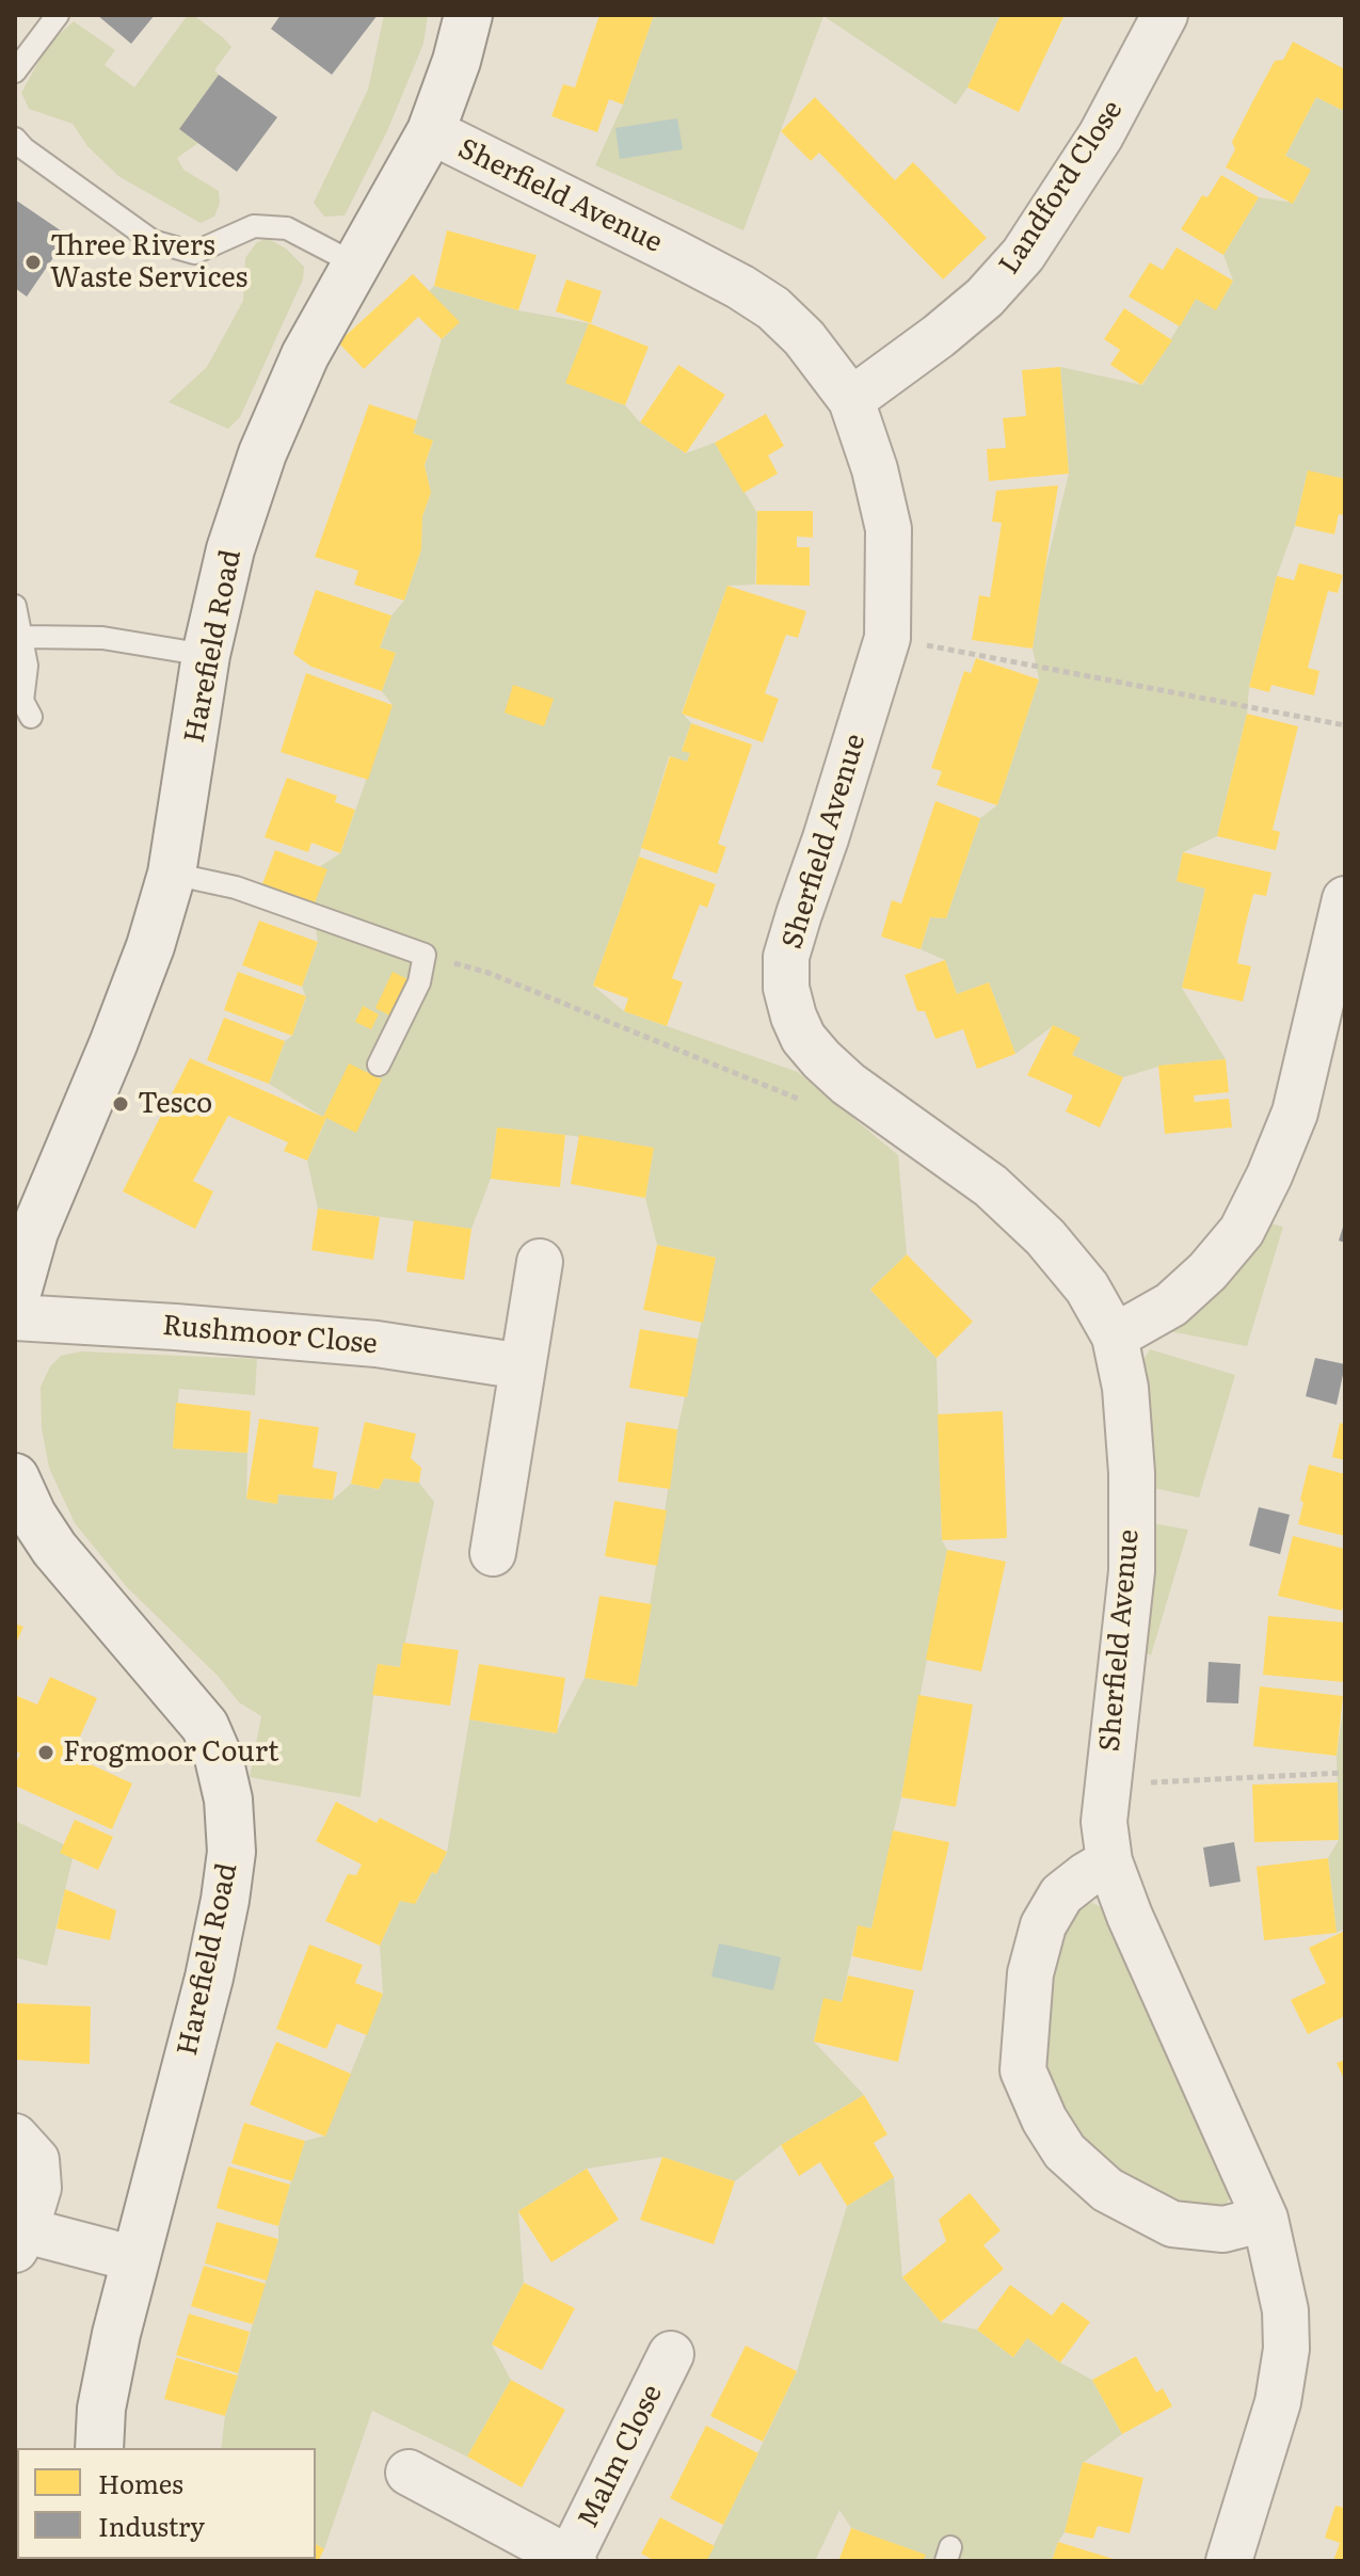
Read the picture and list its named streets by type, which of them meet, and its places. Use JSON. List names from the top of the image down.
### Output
{
  "streets": {
    "street": [
      "Landford Close",
      "Sherfield Avenue",
      "Harefield Road",
      "Rushmoor Close",
      "Malm Close"
    ]
  },
  "crossings": [
    ["Landford Close", "Sherfield Avenue"],
    ["Sherfield Avenue", "Harefield Road"]
  ],
  "places": ["Three Rivers Waste Services", "Tesco", "Frogmoor Court"],
  "legend": ["Homes", "Industry"]
}
